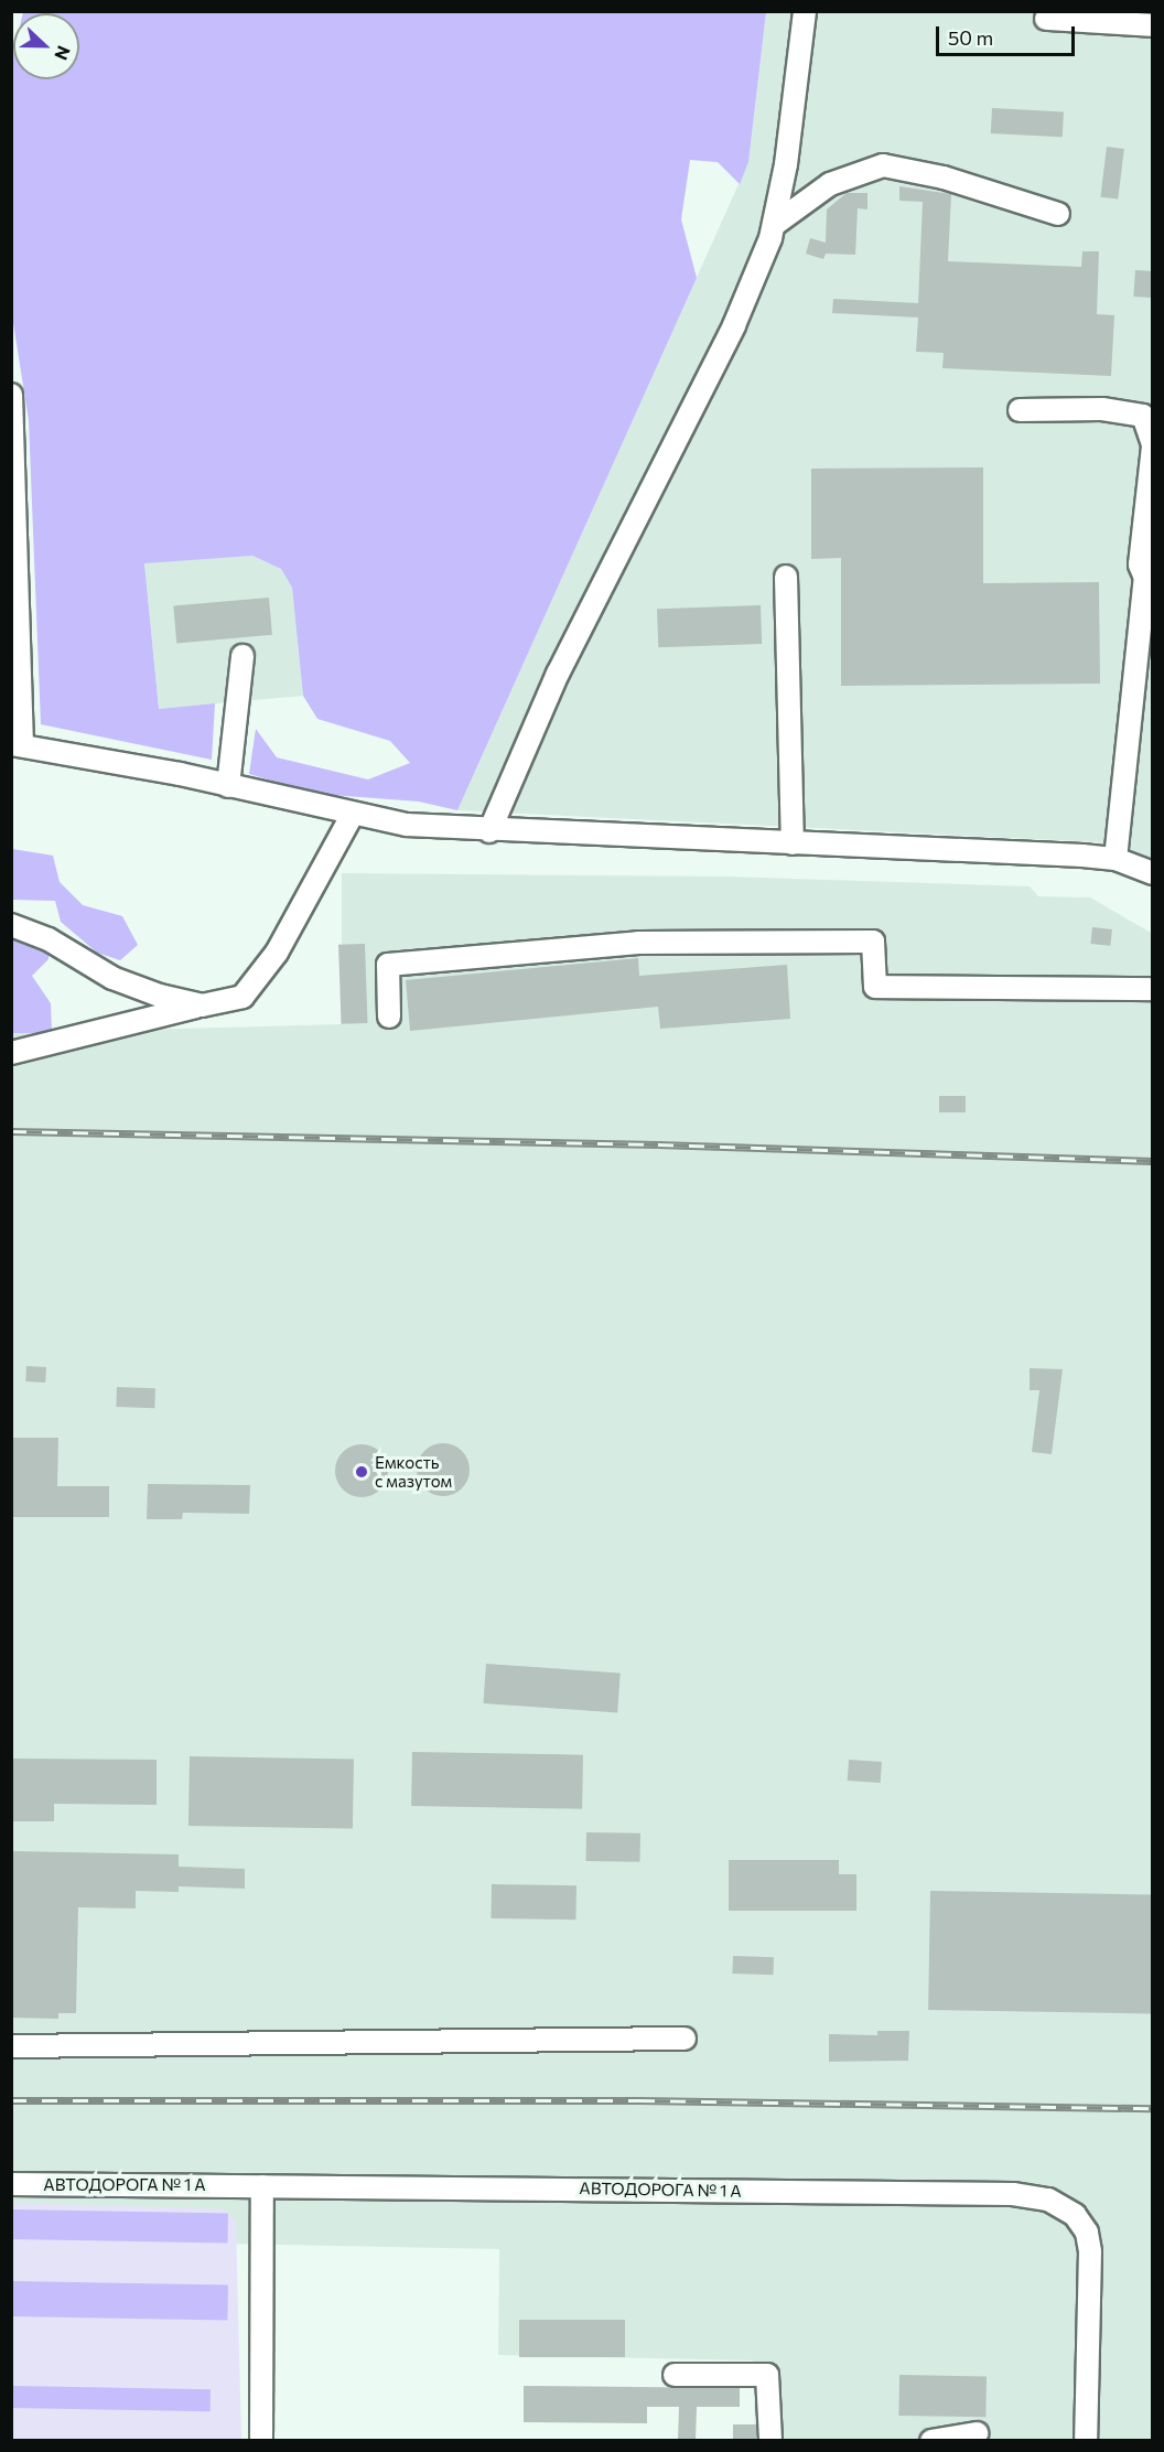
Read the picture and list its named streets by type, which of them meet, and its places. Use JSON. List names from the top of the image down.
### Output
{
  "streets": {
    "street": ["АВТОДОРОГА № 1 А"]
  },
  "places": ["Емкость с мазутом"],
  "scale_bar": "50 m",
  "north": "right"
}
